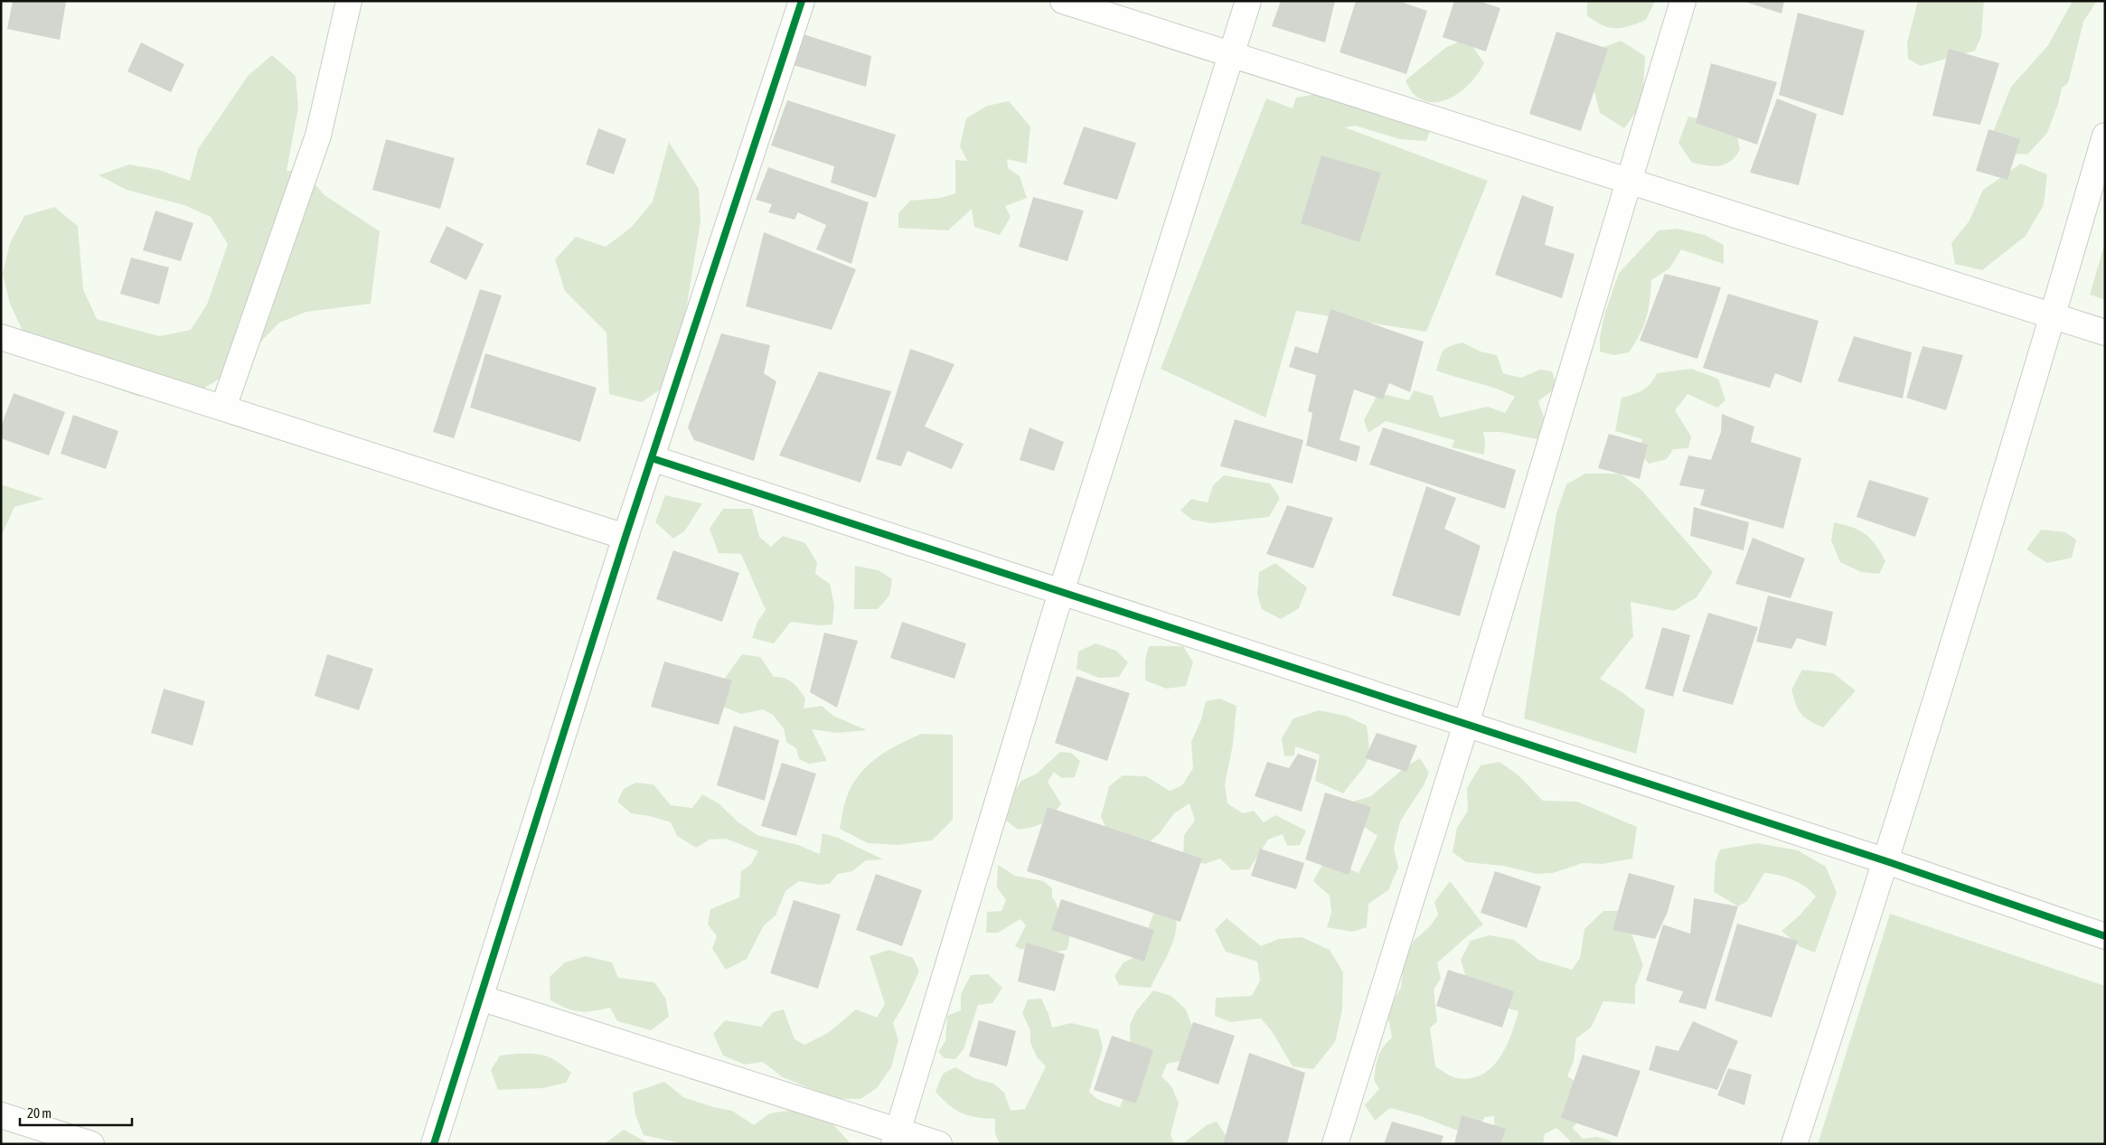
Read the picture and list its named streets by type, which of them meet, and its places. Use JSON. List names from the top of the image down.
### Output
{
  "scale_bar": "20 m"
}
